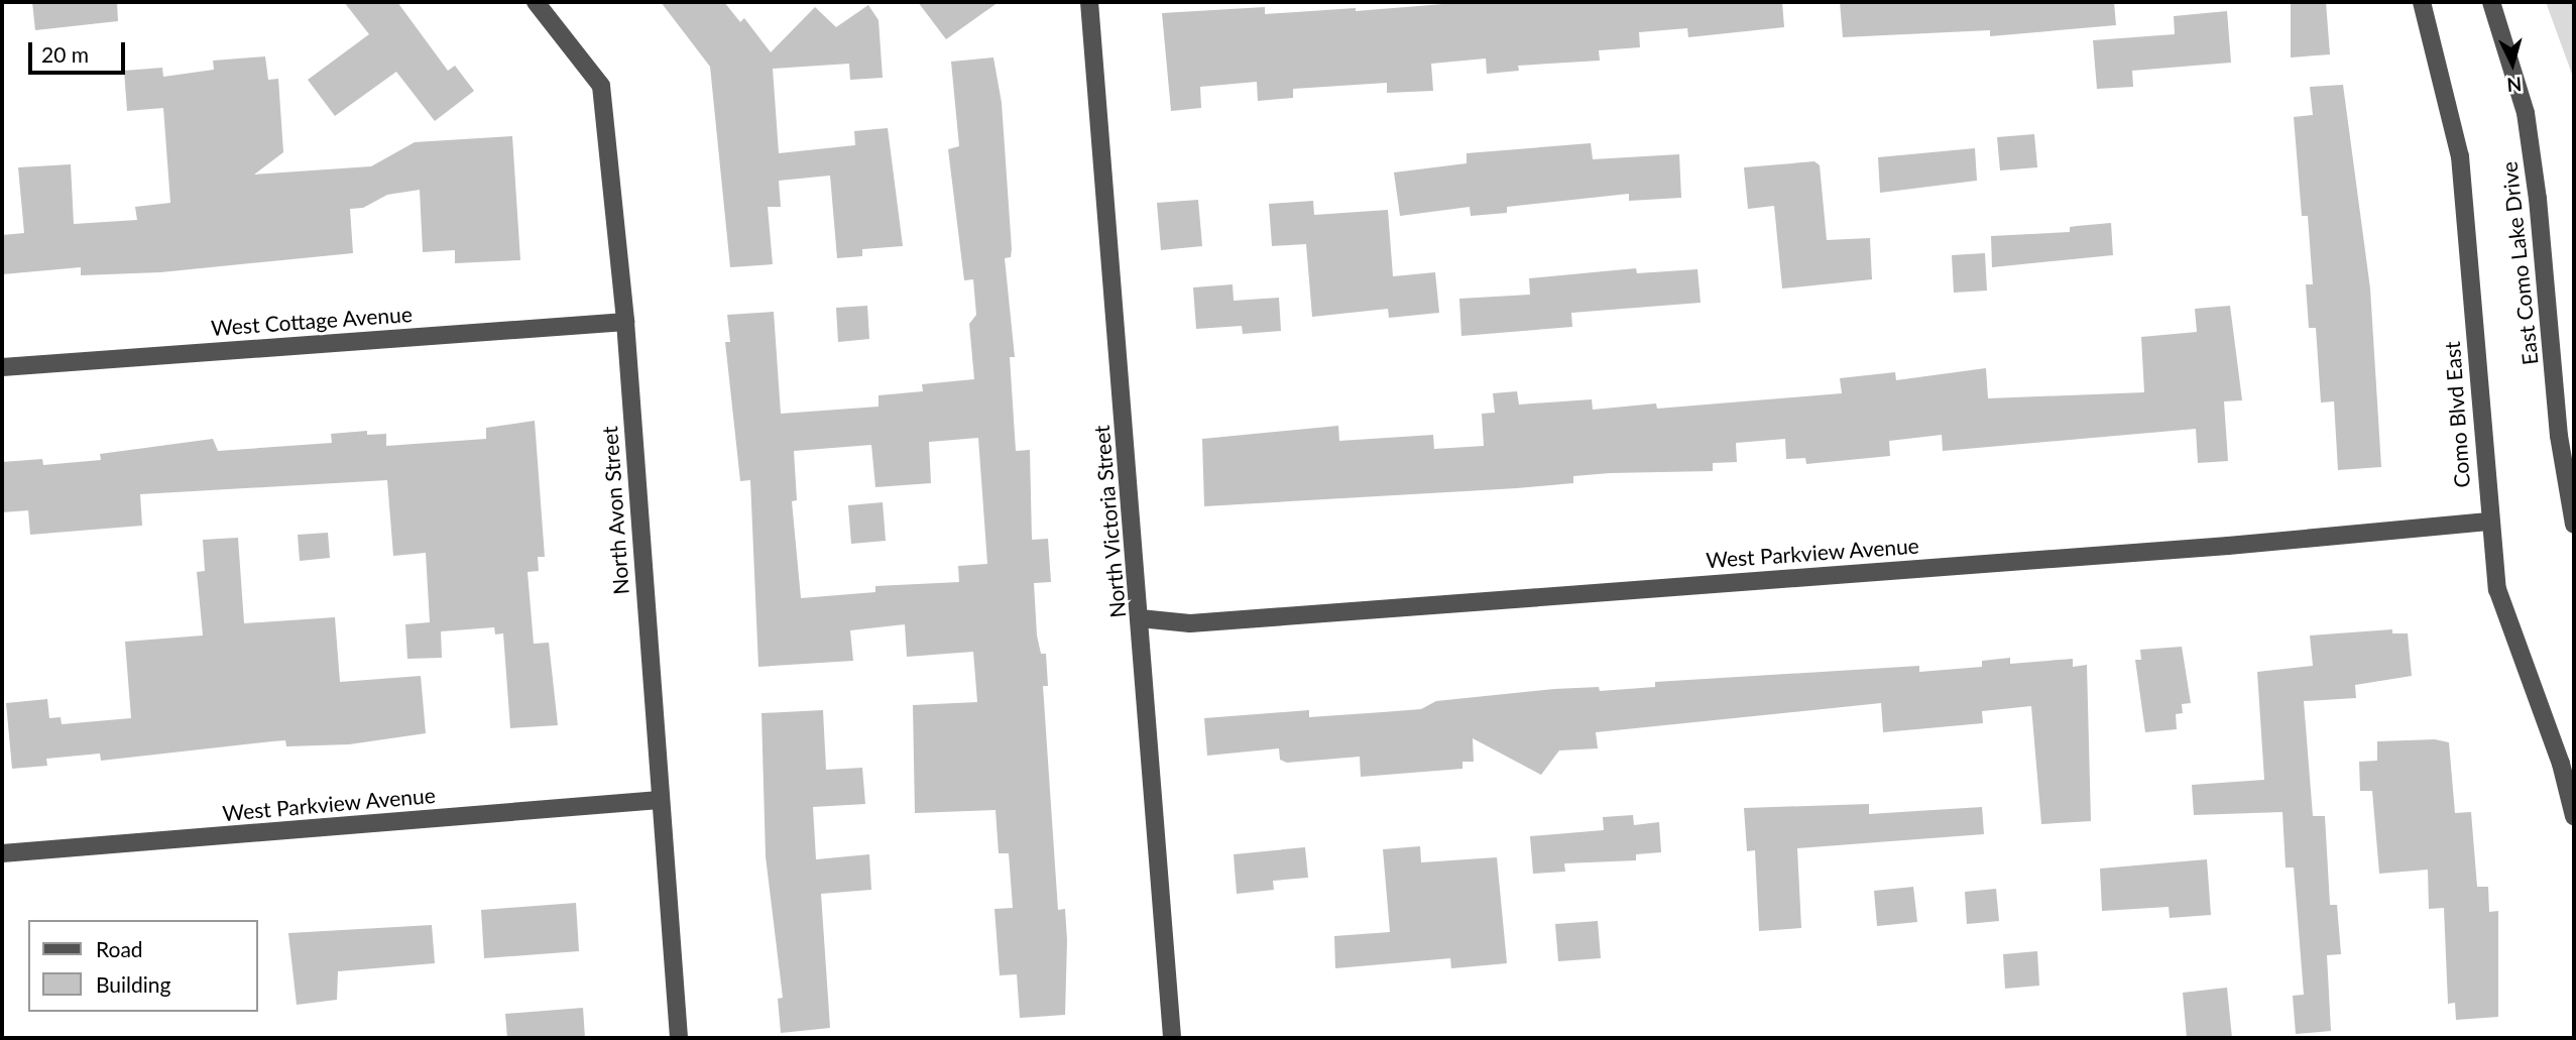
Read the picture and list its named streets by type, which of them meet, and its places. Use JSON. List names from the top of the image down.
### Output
{
  "streets": {
    "street": [
      "East Como Lake Drive",
      "West Cottage Avenue",
      "Como Blvd East",
      "North Avon Street",
      "North Victoria Street",
      "West Parkview Avenue"
    ]
  },
  "crossings": [
    ["West Cottage Avenue", "North Avon Street"],
    ["Como Blvd East", "West Parkview Avenue"],
    ["North Avon Street", "West Parkview Avenue"],
    ["North Victoria Street", "West Parkview Avenue"]
  ],
  "legend": ["Road", "Building"],
  "scale_bar": "20 m",
  "north": "bottom"
}
